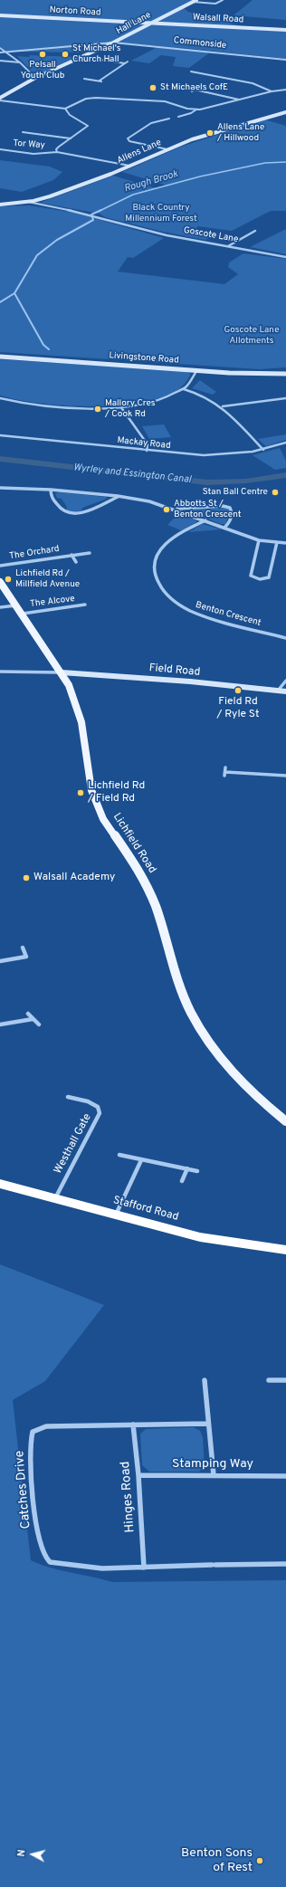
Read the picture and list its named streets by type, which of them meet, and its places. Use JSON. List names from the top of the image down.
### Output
{
  "streets": {
    "highway": ["Stafford Road"],
    "main road": ["Lichfield Road"],
    "street": [
      "Norton Road",
      "Walsall Road",
      "Hall Lane",
      "Commonside",
      "Tor Way",
      "Allens Lane",
      "Goscote Lane",
      "Livingstone Road",
      "Mackay Road",
      "The Orchard",
      "The Alcove",
      "Benton Crescent",
      "Field Road",
      "Westhall Gate",
      "Stamping Way",
      "Catches Drive",
      "Hinges Road"
    ]
  },
  "crossings": [
    ["Norton Road", "Walsall Road"],
    ["Norton Road", "Hall Lane"],
    ["Walsall Road", "Hall Lane"],
    ["Hall Lane", "Commonside"],
    ["Tor Way", "Allens Lane"],
    ["Allens Lane", "Goscote Lane"],
    ["The Alcove", "Lichfield Road"],
    ["Field Road", "Lichfield Road"],
    ["Westhall Gate", "Stafford Road"],
    ["Stamping Way", "Hinges Road"],
    ["Catches Drive", "Hinges Road"]
  ],
  "water": ["Rough Brook", "Wyrley and Essington Canal"],
  "parks": ["Black Country Millennium Forest", "Goscote Lane Allotments"],
  "places": [
    "Pelsall Youth Club",
    "St Michael's Church Hall",
    "St Michaels CofE",
    "Allens Lane / Hillwood",
    "Mallory Cres / Cook Rd",
    "Stan Ball Centre",
    "Abbotts St / Benton Crescent",
    "Lichfield Rd / Millfield Avenue",
    "Field Rd / Ryle St",
    "Lichfield Rd / Field Rd",
    "Walsall Academy",
    "Benton Sons of Rest"
  ],
  "north": "left"
}
